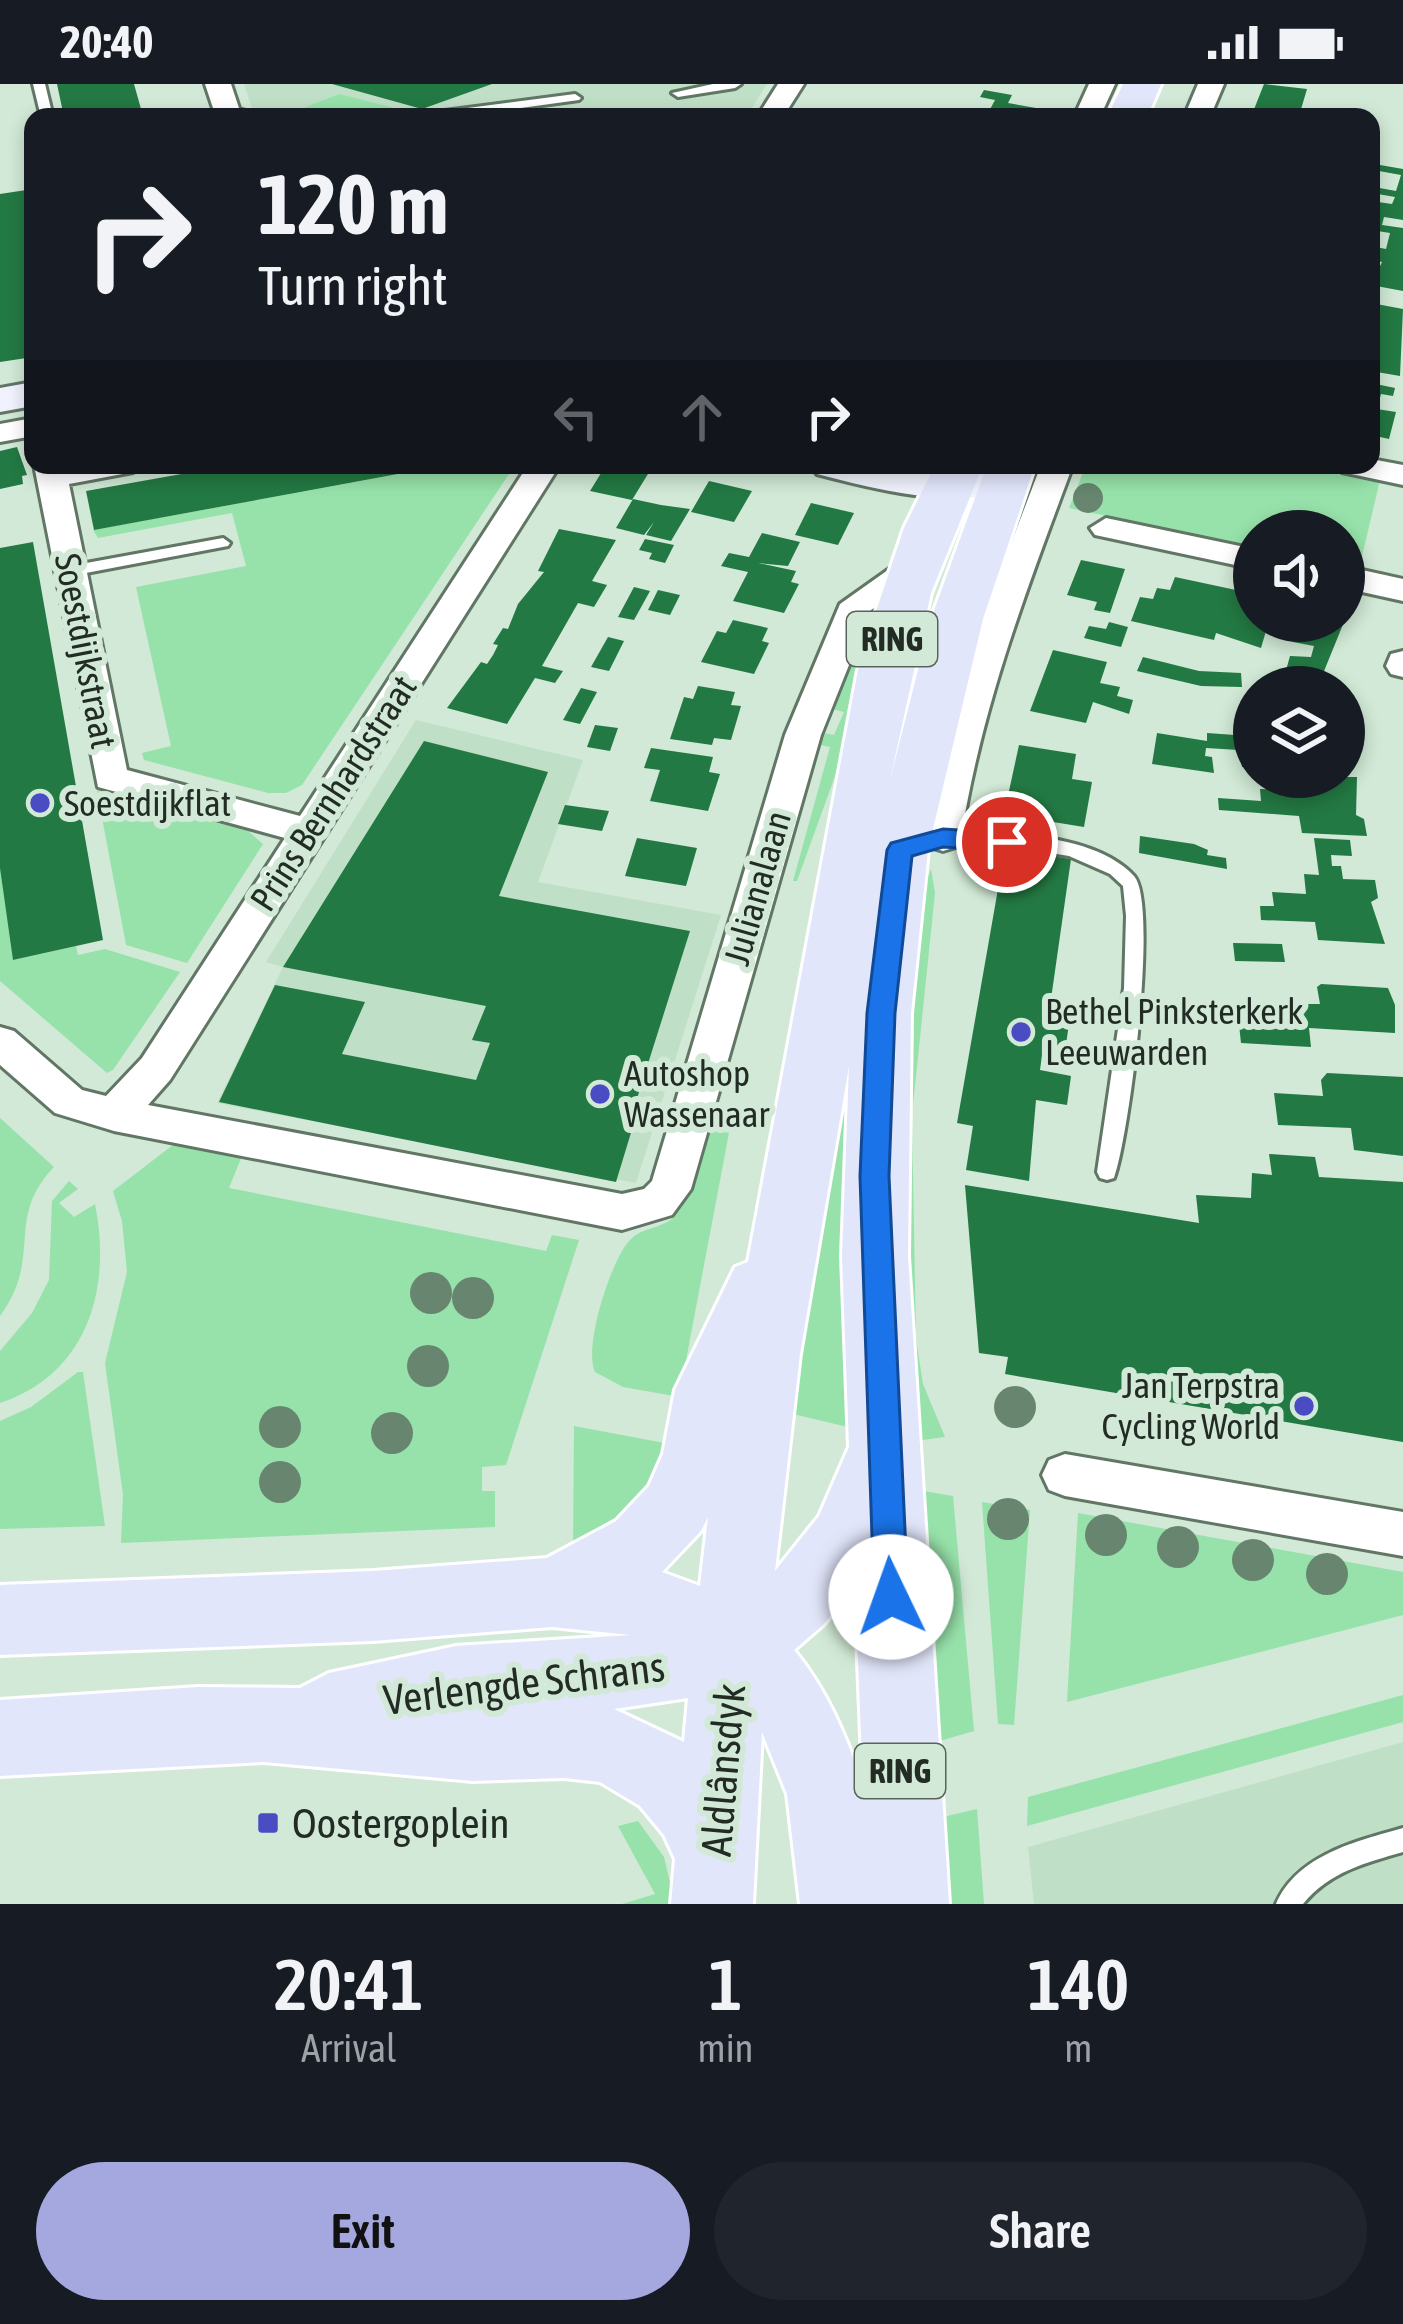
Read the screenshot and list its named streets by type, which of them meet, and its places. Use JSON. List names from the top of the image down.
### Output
{
  "streets": {
    "main road": ["RING", "Verlengde Schrans", "Aldlânsdyk"],
    "street": ["Soestdijkstraat", "Prins Bernhardstraat", "Julianalaan"]
  },
  "crossings": [
    ["RING", "Julianalaan"],
    ["RING", "Verlengde Schrans"],
    ["RING", "Aldlânsdyk"],
    ["Soestdijkstraat", "Prins Bernhardstraat"],
    ["Prins Bernhardstraat", "Julianalaan"],
    ["Verlengde Schrans", "Aldlânsdyk"]
  ],
  "places": {
    "other": [
      "Soestdijkflat",
      "Bethel Pinksterkerk Leeuwarden",
      "Autoshop Wassenaar",
      "Jan Terpstra Cycling World"
    ],
    "transit": ["Oostergoplein"]
  },
  "page": {
    "status": "20:40",
    "turn": ["120 m", "Turn right"],
    "eta": [
      "20:41",
      "Arrival",
      "1",
      "min",
      "140",
      "m"
    ],
    "buttons": ["Exit", "Share"]
  }
}
